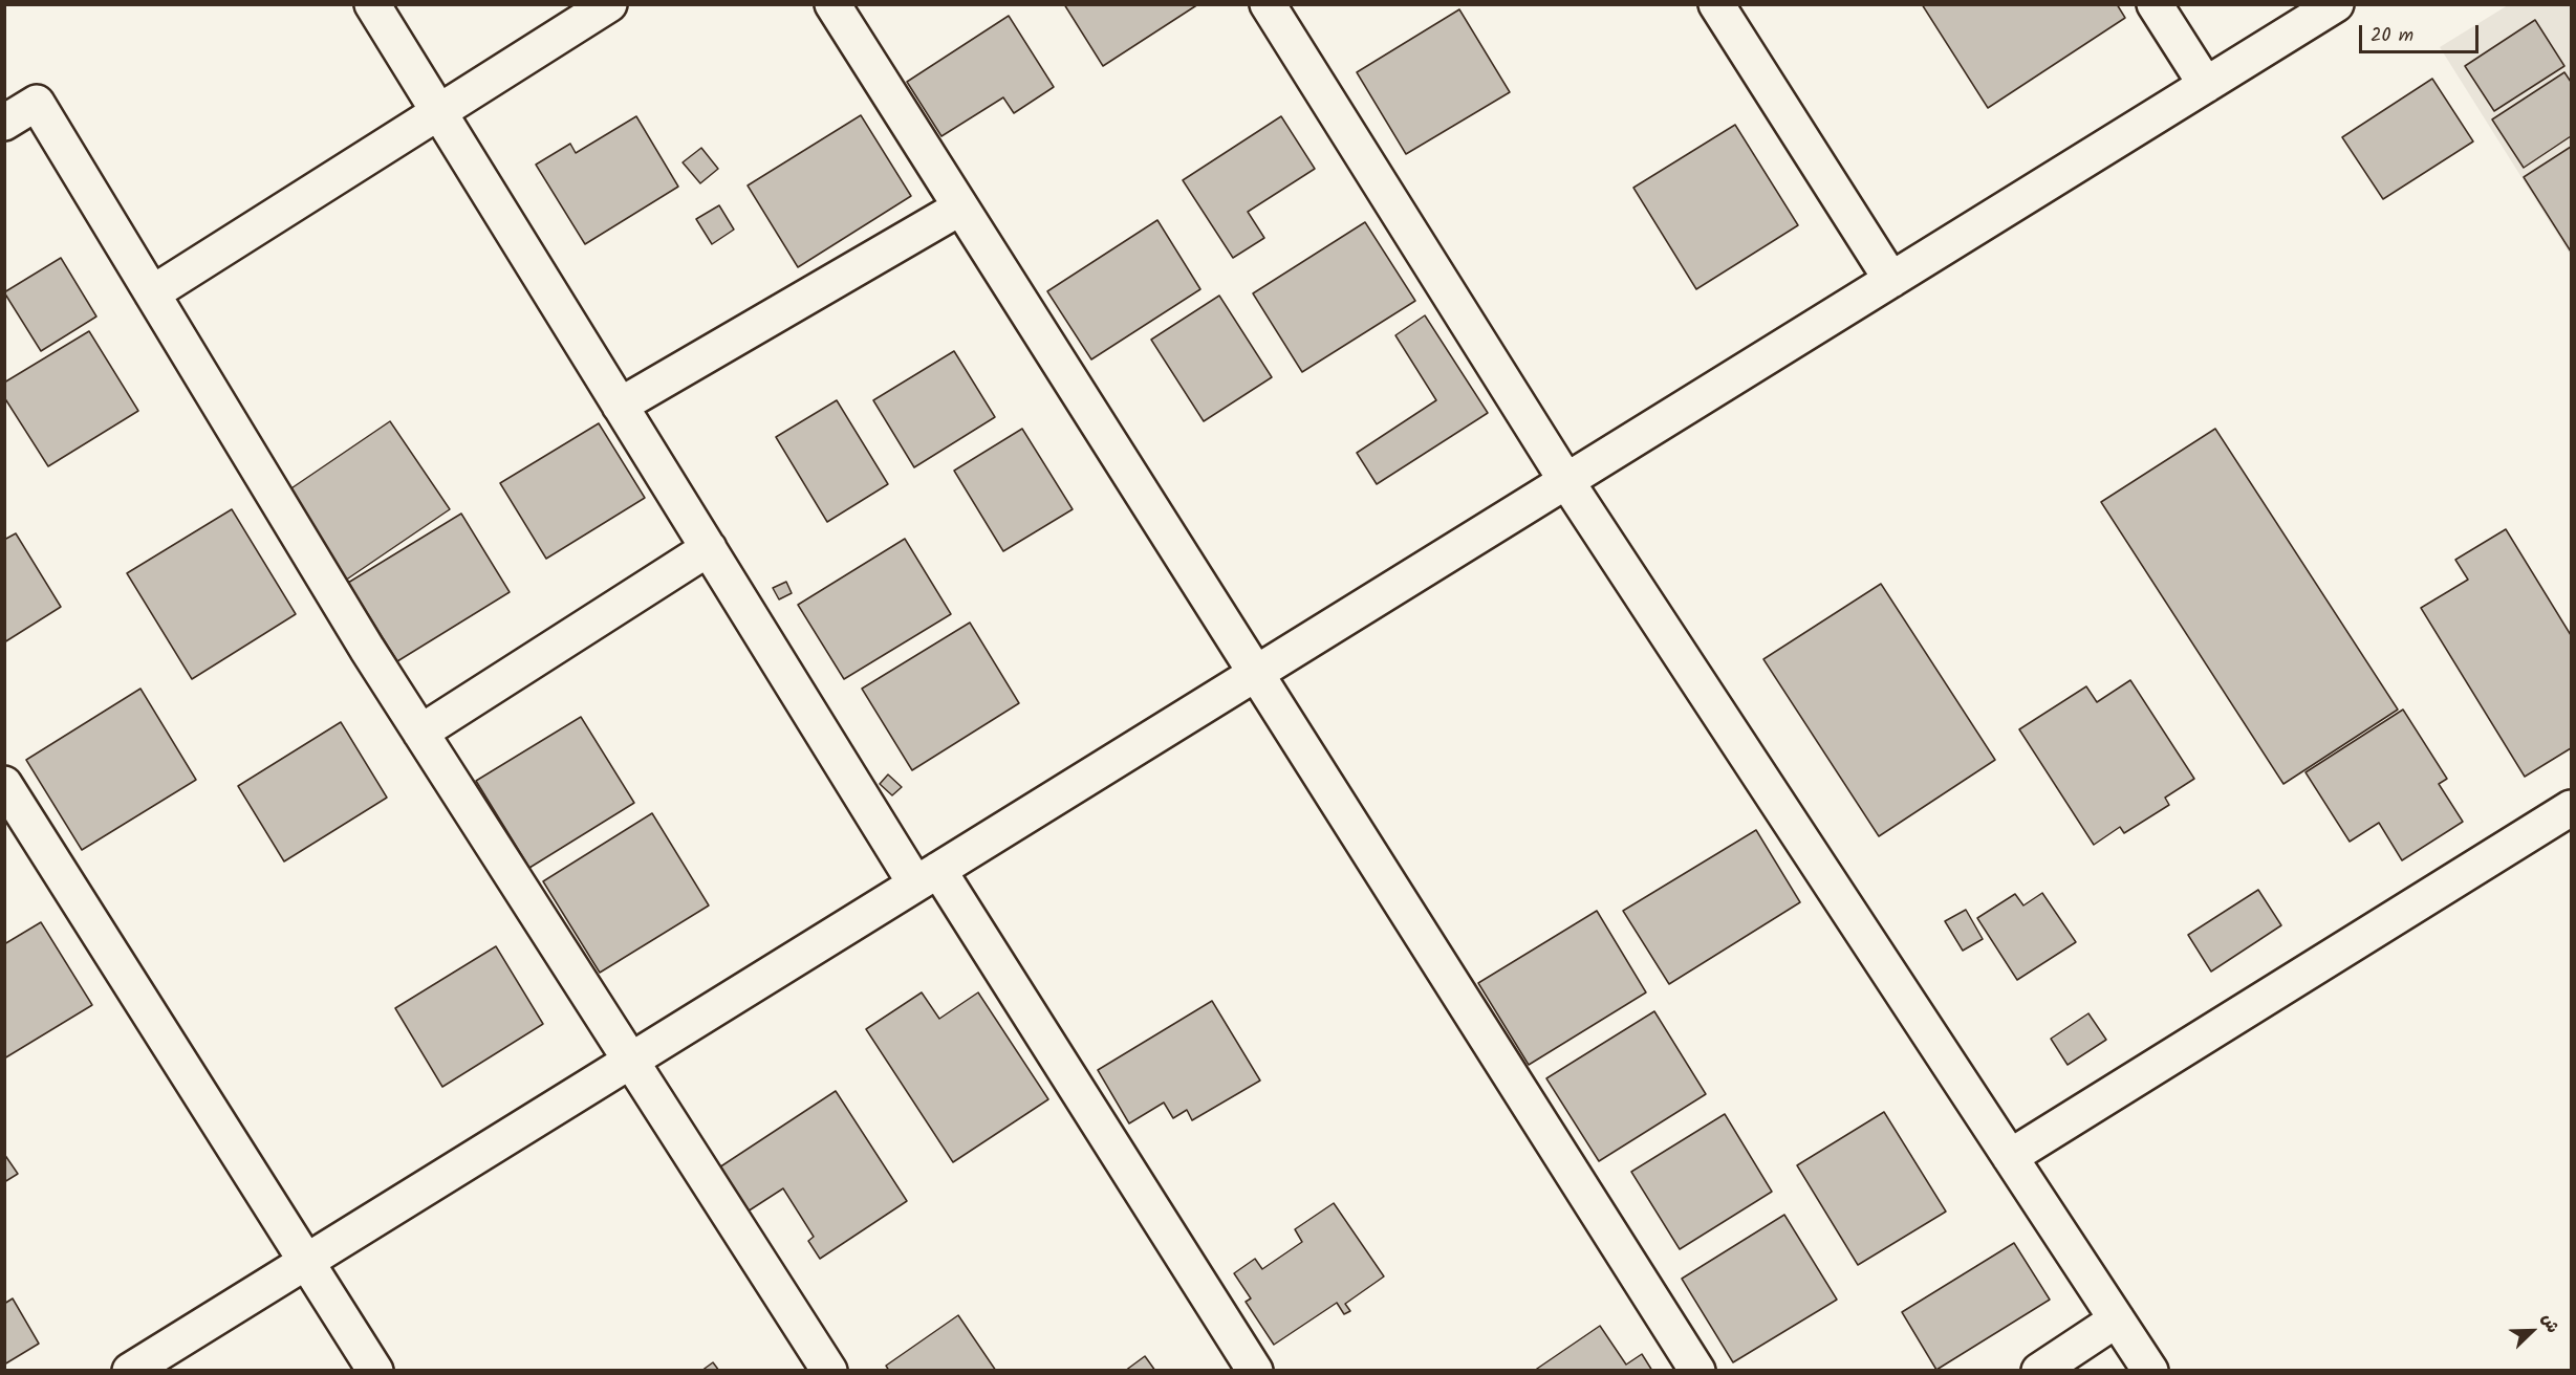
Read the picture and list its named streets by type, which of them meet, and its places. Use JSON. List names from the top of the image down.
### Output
{
  "scale_bar": "20 m",
  "north": "top right"
}
